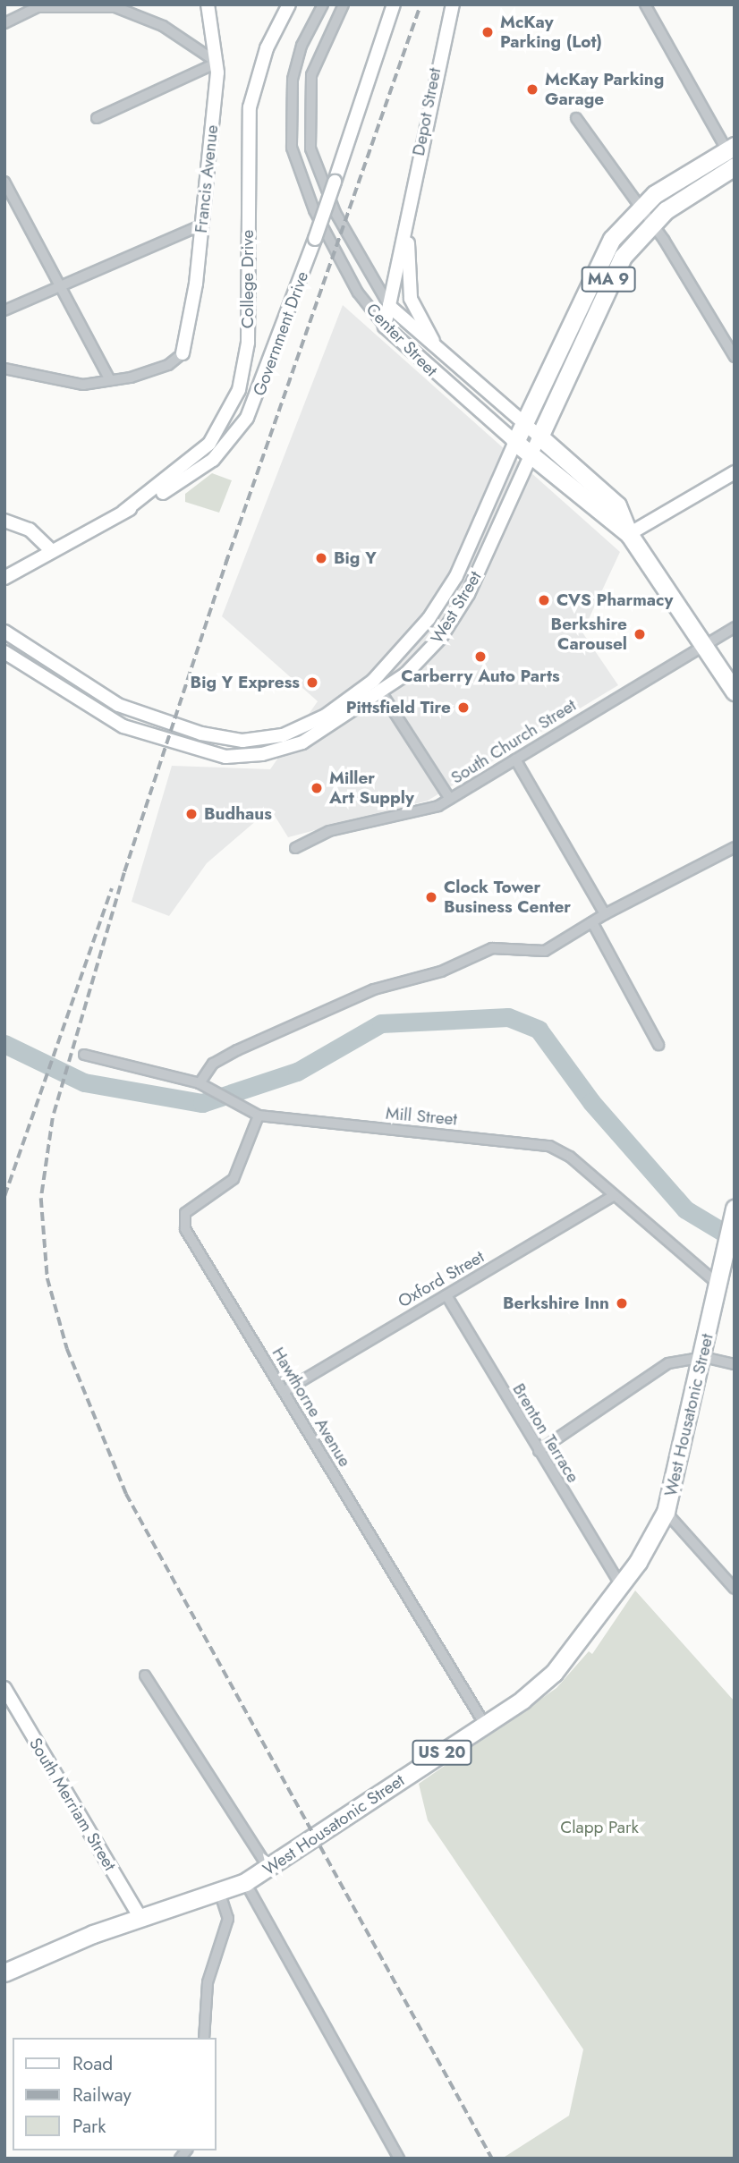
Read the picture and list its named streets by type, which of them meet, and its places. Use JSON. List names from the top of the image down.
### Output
{
  "streets": {
    "highway": [
      "MA 9",
      "Center Street",
      "West Street",
      "West Housatonic Street",
      "US 20"
    ],
    "street": [
      "Depot Street",
      "Francis Avenue",
      "College Drive",
      "Government Drive",
      "South Church Street",
      "Mill Street",
      "Oxford Street",
      "Hawthorne Avenue",
      "Brenton Terrace",
      "South Merriam Street"
    ]
  },
  "crossings": [
    ["Depot Street", "Center Street"],
    ["College Drive", "Government Drive"],
    ["Center Street", "West Street"],
    ["Center Street", "South Church Street"],
    ["Mill Street", "Oxford Street"],
    ["Mill Street", "Hawthorne Avenue"],
    ["Mill Street", "West Housatonic Street"],
    ["Oxford Street", "Hawthorne Avenue"],
    ["Oxford Street", "Brenton Terrace"],
    ["Hawthorne Avenue", "West Housatonic Street"],
    ["West Housatonic Street", "Brenton Terrace"],
    ["West Housatonic Street", "South Merriam Street"]
  ],
  "parks": ["Clapp Park"],
  "places": [
    "McKay Parking (Lot)",
    "McKay Parking Garage",
    "Big Y",
    "CVS Pharmacy",
    "Berkshire Carousel",
    "Carberry Auto Parts",
    "Big Y Express",
    "Pittsfield Tire",
    "Miller Art Supply",
    "Budhaus",
    "Clock Tower Business Center",
    "Berkshire Inn"
  ],
  "legend": ["Road", "Railway", "Park"]
}
